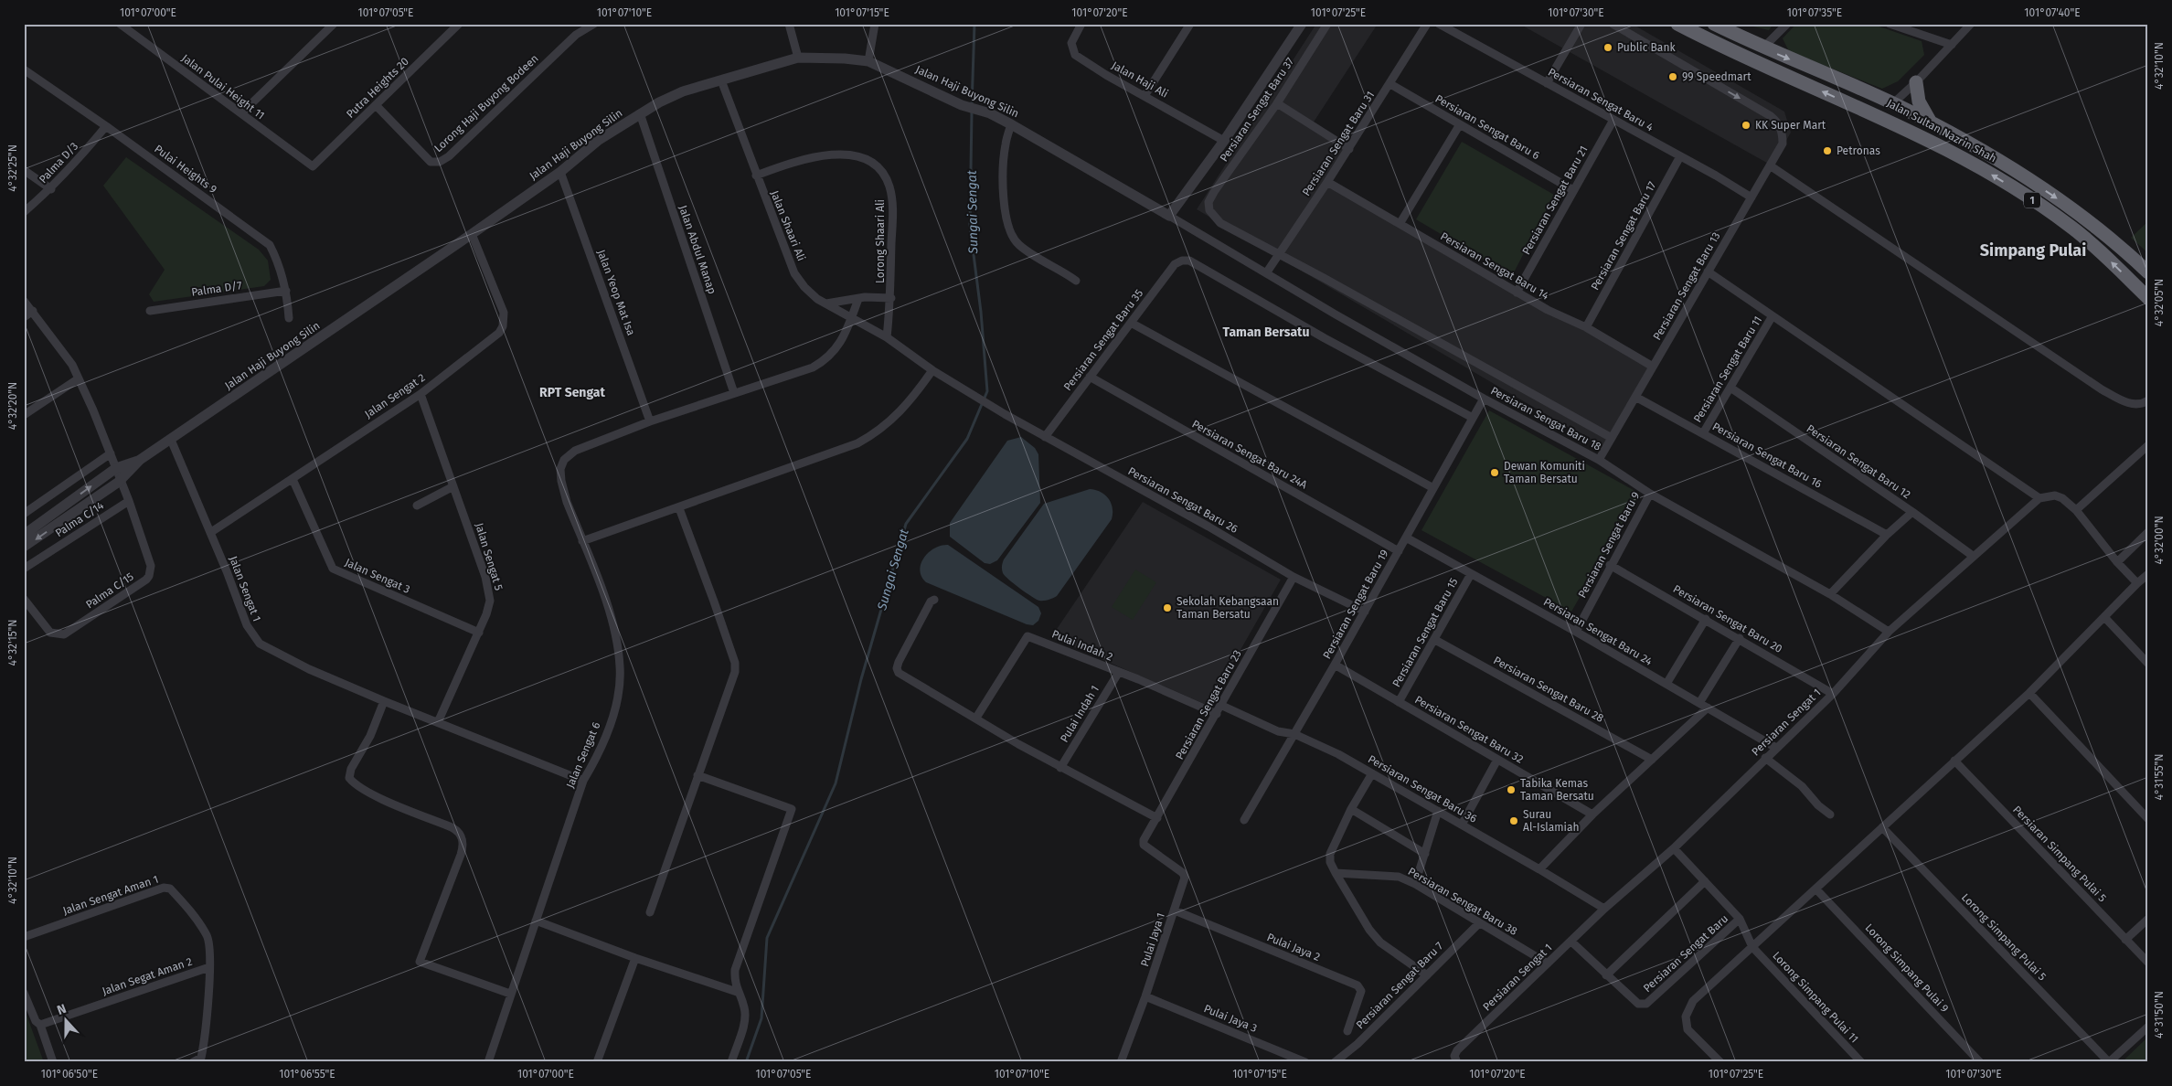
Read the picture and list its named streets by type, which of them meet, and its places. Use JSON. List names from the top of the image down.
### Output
{
  "streets": {
    "highway": ["Jalan Sultan Nazrin Shah", "1"],
    "street": [
      "Jalan Haji Ali",
      "Jalan Pulai Height 11",
      "Putra Heights 20",
      "Jalan Haji Buyong Silin",
      "Persiaran Sengat Baru 4",
      "Lorong Haji Buyong Bodeen",
      "Persiaran Sengat Baru 37",
      "Persiaran Sengat Baru 6",
      "Persiaran Sengat Baru 31",
      "Palma D/3",
      "Pulai Heights 9",
      "Persiaran Sengat Baru 21",
      "Jalan Shaari Ali",
      "Persiaran Sengat Baru 17",
      "Lorong Shaari Ali",
      "Jalan Abdul Manap",
      "Persiaran Sengat Baru 14",
      "Persiaran Sengat Baru 13",
      "Palma D/7",
      "Jalan Yeop Mat Isa",
      "Persiaran Sengat Baru 35",
      "Persiaran Sengat Baru 11",
      "Jalan Sengat 2",
      "Persiaran Sengat Baru 18",
      "Persiaran Sengat Baru 24A",
      "Persiaran Sengat Baru 16",
      "Persiaran Sengat Baru 12",
      "Persiaran Sengat Baru 26",
      "Palma C/14",
      "Persiaran Sengat Baru 9",
      "Jalan Sengat 5",
      "Jalan Sengat 3",
      "Jalan Sengat 1",
      "Palma C/15",
      "Persiaran Sengat Baru 19",
      "Persiaran Sengat Baru 20",
      "Persiaran Sengat Baru 24",
      "Persiaran Sengat Baru 15",
      "Pulai Indah 2",
      "Persiaran Sengat Baru 28",
      "Persiaran Sengat Baru 23",
      "Pulai Indah 1",
      "Persiaran Sengat 1",
      "Persiaran Sengat Baru 32",
      "Jalan Sengat 6",
      "Persiaran Sengat Baru 36",
      "Persiaran Simpang Pulai 5",
      "Jalan Sengat Aman 1",
      "Persiaran Sengat Baru 38",
      "Lorong Simpang Pulai 5",
      "Pulai Jaya 1",
      "Pulai Jaya 2",
      "Persiaran Sengat Baru",
      "Lorong Simpang Pulai 9",
      "Jalan Segat Aman 2",
      "Persiaran Sengat Baru 7",
      "Lorong Simpang Pulai 11",
      "Pulai Jaya 3"
    ]
  },
  "crossings": [
    ["Jalan Pulai Height 11", "Putra Heights 20"],
    ["Putra Heights 20", "Lorong Haji Buyong Bodeen"],
    ["Jalan Haji Buyong Silin", "Jalan Shaari Ali"],
    ["Jalan Haji Buyong Silin", "Jalan Abdul Manap"],
    ["Jalan Haji Buyong Silin", "Jalan Yeop Mat Isa"],
    ["Jalan Haji Buyong Silin", "Jalan Sengat 2"],
    ["Jalan Haji Buyong Silin", "Persiaran Sengat Baru 18"],
    ["Jalan Haji Buyong Silin", "Jalan Sengat 1"],
    ["Persiaran Sengat Baru 4", "Persiaran Sengat Baru 21"],
    ["Persiaran Sengat Baru 4", "Persiaran Sengat Baru 17"],
    ["Persiaran Sengat Baru 4", "Persiaran Sengat Baru 13"],
    ["Persiaran Sengat Baru 37", "Persiaran Sengat Baru 31"],
    ["Persiaran Sengat Baru 6", "Persiaran Sengat Baru 31"],
    ["Persiaran Sengat Baru 6", "Persiaran Sengat Baru 21"],
    ["Jalan Sultan Nazrin Shah", "1"],
    ["Persiaran Sengat Baru 31", "Persiaran Sengat Baru 14"],
    ["Persiaran Sengat Baru 31", "Persiaran Sengat Baru 18"],
    ["Palma D/3", "Pulai Heights 9"],
    ["Pulai Heights 9", "Palma D/7"],
    ["Persiaran Sengat Baru 21", "Persiaran Sengat Baru 14"],
    ["Jalan Shaari Ali", "Lorong Shaari Ali"],
    ["Jalan Shaari Ali", "Persiaran Sengat Baru 26"],
    ["Persiaran Sengat Baru 17", "Persiaran Sengat Baru 14"],
    ["Persiaran Sengat Baru 14", "Persiaran Sengat Baru 13"],
    ["Persiaran Sengat Baru 13", "Persiaran Sengat Baru 18"],
    ["Persiaran Sengat Baru 13", "Persiaran Sengat Baru 16"],
    ["Jalan Yeop Mat Isa", "Jalan Sengat 6"],
    ["Persiaran Sengat Baru 35", "Persiaran Sengat Baru 24A"],
    ["Persiaran Sengat Baru 35", "Persiaran Sengat Baru 26"],
    ["Persiaran Sengat Baru 35", "Persiaran Sengat Baru 19"],
    ["Persiaran Sengat Baru 11", "Persiaran Sengat Baru 16"],
    ["Persiaran Sengat Baru 11", "Persiaran Sengat Baru 12"],
    ["Jalan Sengat 2", "Jalan Sengat 5"],
    ["Jalan Sengat 2", "Jalan Sengat 3"],
    ["Jalan Sengat 2", "Jalan Sengat 1"],
    ["Persiaran Sengat Baru 18", "Persiaran Sengat Baru 9"],
    ["Persiaran Sengat Baru 18", "Persiaran Sengat Baru 19"],
    ["Persiaran Sengat Baru 18", "Persiaran Sengat 1"],
    ["Persiaran Sengat Baru 24A", "Persiaran Sengat Baru 19"],
    ["Persiaran Sengat Baru 12", "Persiaran Sengat 1"],
    ["Persiaran Sengat Baru 26", "Persiaran Sengat Baru 19"],
    ["Persiaran Sengat Baru 26", "Persiaran Sengat Baru 23"],
    ["Palma C/14", "Palma C/15"],
    ["Persiaran Sengat Baru 9", "Persiaran Sengat Baru 20"],
    ["Persiaran Sengat Baru 9", "Persiaran Sengat Baru 24"],
    ["Jalan Sengat 5", "Jalan Sengat 3"],
    ["Jalan Sengat 5", "Jalan Sengat 1"],
    ["Jalan Sengat 1", "Jalan Sengat 6"],
    ["Persiaran Sengat Baru 19", "Persiaran Sengat Baru 24"],
    ["Persiaran Sengat Baru 19", "Persiaran Sengat Baru 32"],
    ["Persiaran Sengat Baru 19", "Persiaran Sengat Baru 36"],
    ["Persiaran Sengat Baru 20", "Persiaran Sengat 1"],
    ["Persiaran Sengat Baru 24", "Persiaran Sengat Baru 15"],
    ["Persiaran Sengat Baru 24", "Persiaran Sengat 1"],
    ["Persiaran Sengat Baru 15", "Persiaran Sengat Baru 28"],
    ["Persiaran Sengat Baru 15", "Persiaran Sengat Baru 32"],
    ["Pulai Indah 2", "Persiaran Sengat Baru 23"],
    ["Pulai Indah 2", "Pulai Indah 1"],
    ["Persiaran Sengat Baru 23", "Persiaran Sengat Baru 36"],
    ["Persiaran Sengat Baru 23", "Pulai Jaya 1"],
    ["Persiaran Sengat 1", "Persiaran Sengat Baru 36"],
    ["Persiaran Sengat 1", "Persiaran Sengat Baru 38"],
    ["Persiaran Sengat 1", "Lorong Simpang Pulai 11"],
    ["Jalan Sengat Aman 1", "Jalan Segat Aman 2"],
    ["Persiaran Sengat Baru 38", "Persiaran Sengat Baru 7"],
    ["Pulai Jaya 1", "Pulai Jaya 2"],
    ["Pulai Jaya 1", "Pulai Jaya 3"],
    ["Persiaran Sengat Baru", "Lorong Simpang Pulai 11"]
  ],
  "one_way": ["Persiaran Sengat Baru 13"],
  "districts": ["Simpang Pulai", "Taman Bersatu", "RPT Sengat"],
  "water": ["Sungai Sengat"],
  "places": [
    "Public Bank",
    "99 Speedmart",
    "KK Super Mart",
    "Petronas",
    "Dewan Komuniti Taman Bersatu",
    "Sekolah Kebangsaan Taman Bersatu",
    "Tabika Kemas Taman Bersatu",
    "Surau Al-Islamiah"
  ],
  "north": "top",
  "coordinates": [
    "101°07'00\"E",
    "101°07'05\"E",
    "101°07'10\"E",
    "101°07'15\"E",
    "101°07'20\"E",
    "101°07'25\"E",
    "101°07'30\"E",
    "101°07'35\"E",
    "101°07'40\"E",
    "4°32'10\"N",
    "4°32'25\"N",
    "4°32'05\"N",
    "4°32'20\"N",
    "4°32'00\"N",
    "4°32'15\"N",
    "4°31'55\"N",
    "4°31'50\"N",
    "101°06'50\"E",
    "101°06'55\"E"
  ]
}
